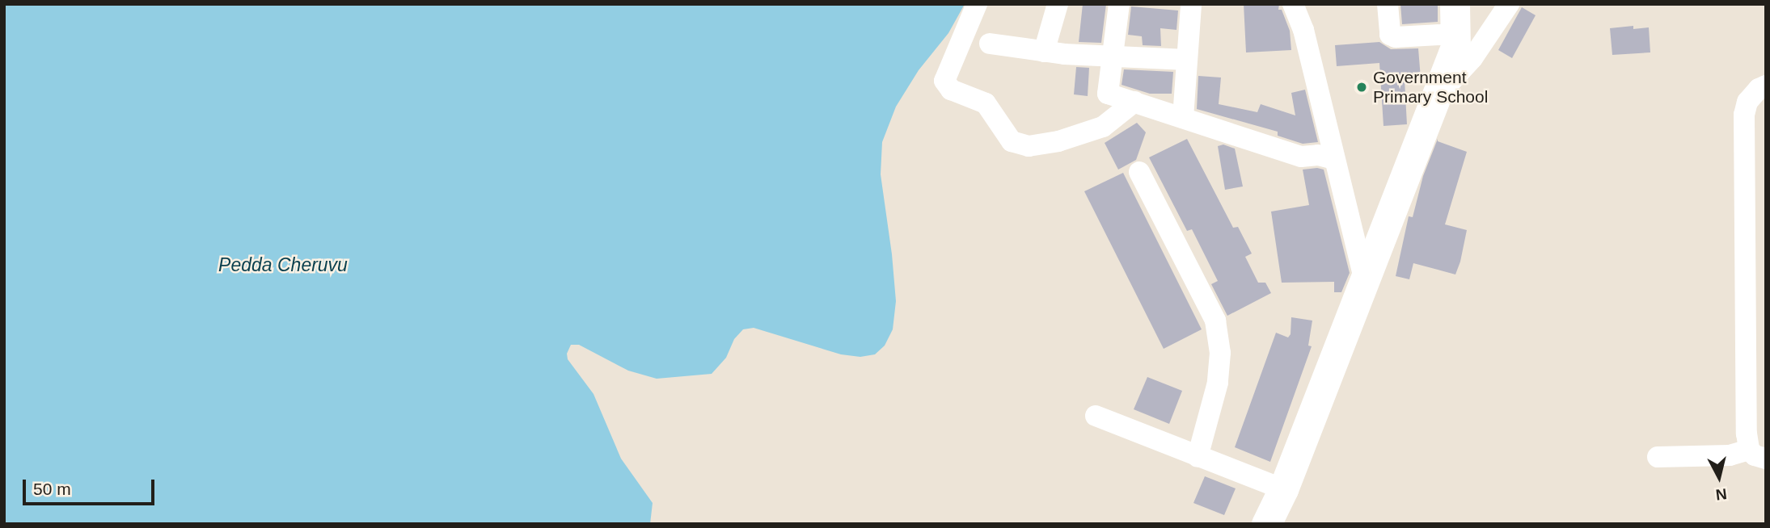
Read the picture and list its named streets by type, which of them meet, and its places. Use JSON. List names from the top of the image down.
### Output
{
  "water": ["Pedda Cheruvu"],
  "places": ["Government Primary School"],
  "scale_bar": "50 m",
  "north": "bottom"
}
